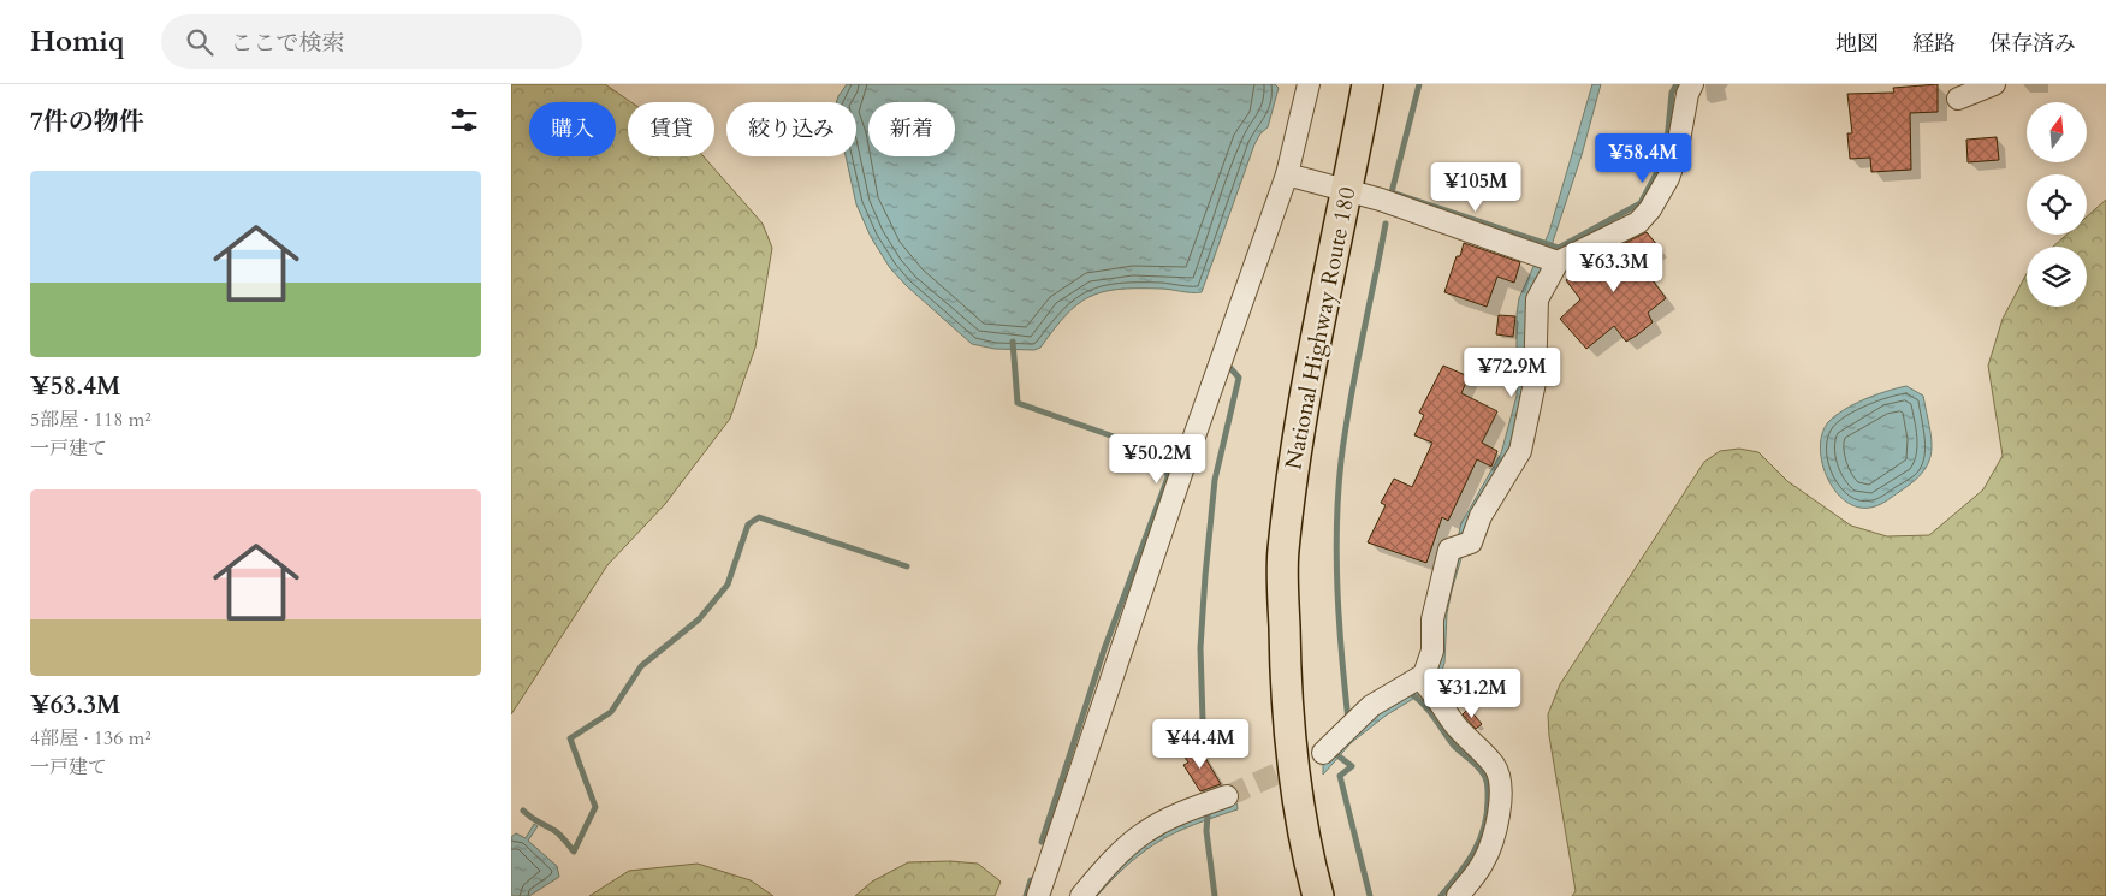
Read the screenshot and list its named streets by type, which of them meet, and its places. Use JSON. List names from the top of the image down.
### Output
{
  "streets": {
    "highway": ["National Highway Route 180"]
  },
  "north": "top",
  "page": {
    "header": "Homiq",
    "search": "ここで検索",
    "nav": ["地図", "経路", "保存済み"],
    "heading": "7件の物件",
    "chip": [
      "購入",
      "賃貸",
      "絞り込み",
      "新着"
    ],
    "price": [
      "¥58.4M",
      "¥105M",
      "¥63.3M",
      "¥72.9M",
      "¥50.2M",
      "¥31.2M",
      "¥44.4M"
    ],
    "list": [
      {
        "name": "¥58.4M",
        "note": "5部屋 · 118 m² · 一戸建て"
      },
      {
        "name": "¥63.3M",
        "note": "4部屋 · 136 m² · 一戸建て"
      }
    ]
  }
}
